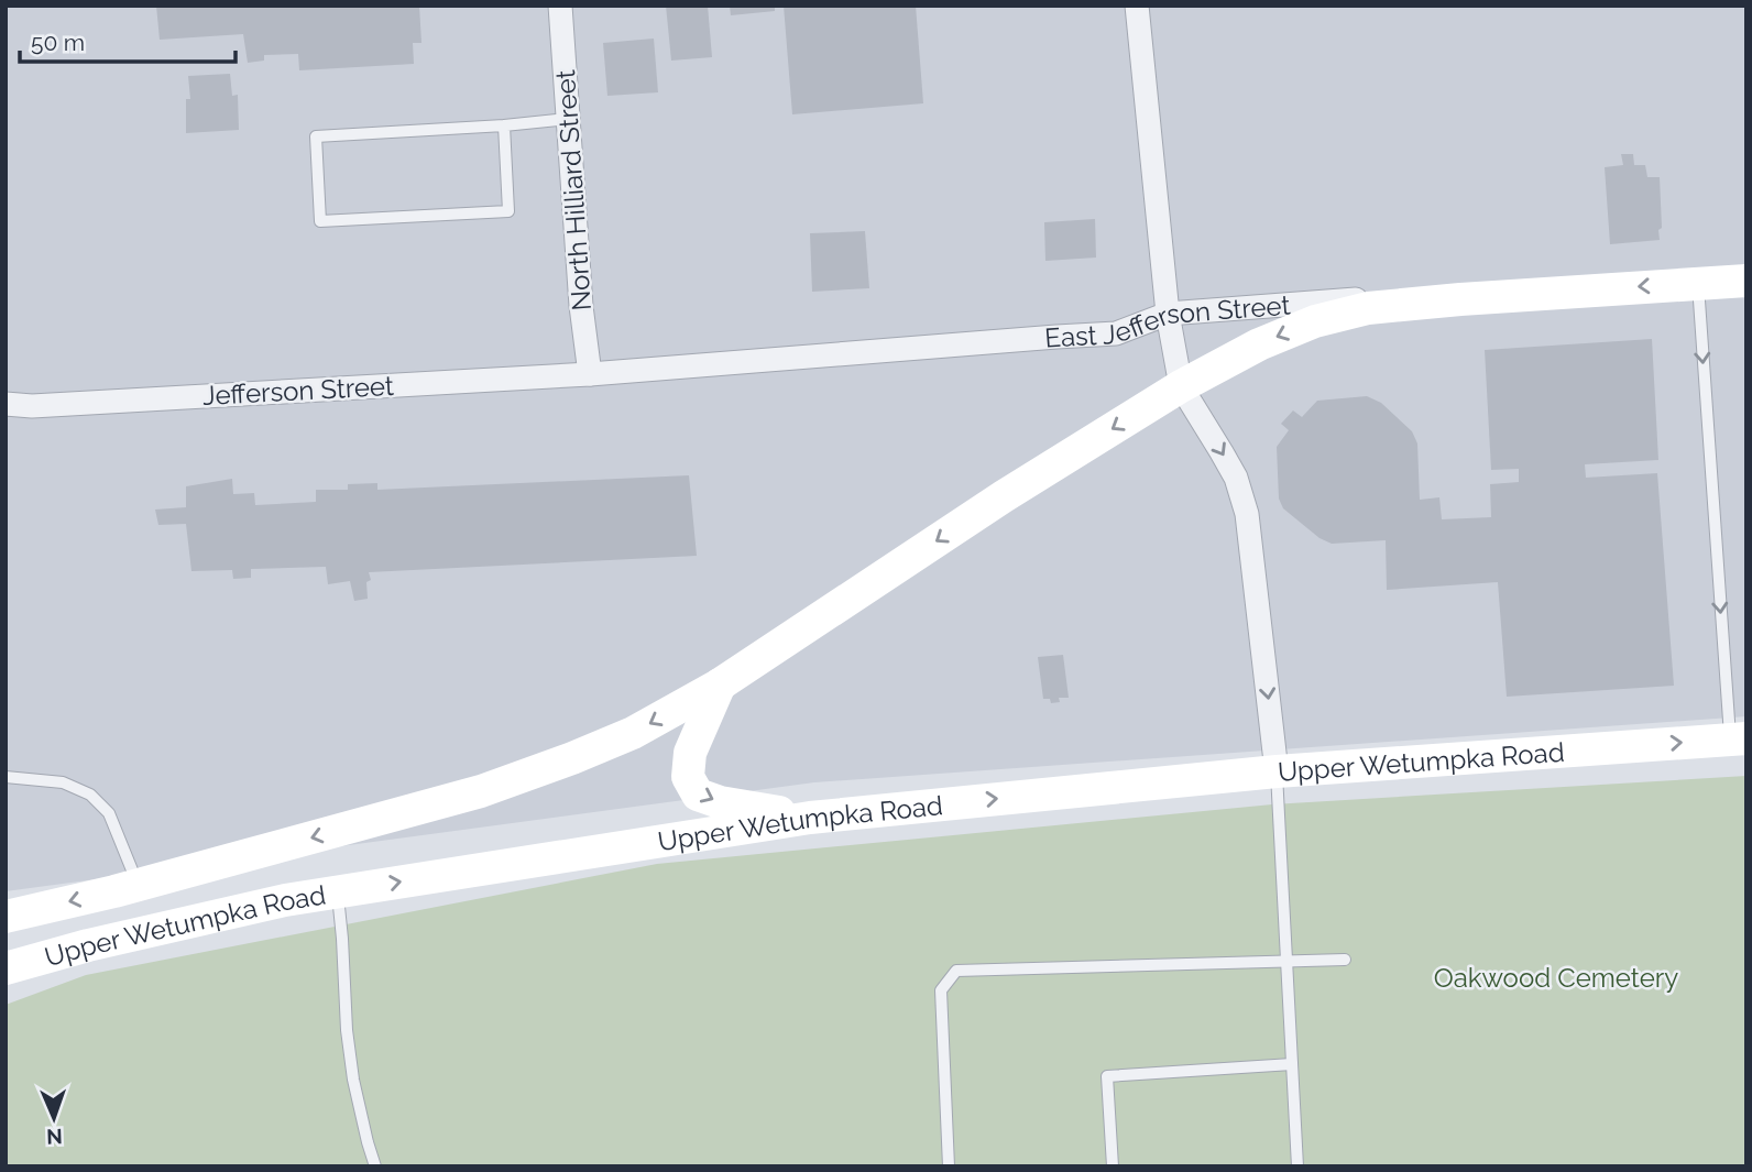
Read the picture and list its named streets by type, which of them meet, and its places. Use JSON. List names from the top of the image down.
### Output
{
  "streets": {
    "main road": ["East Jefferson Street", "Upper Wetumpka Road"],
    "street": ["North Hilliard Street", "Jefferson Street"]
  },
  "crossings": [
    ["North Hilliard Street", "East Jefferson Street"],
    ["North Hilliard Street", "Jefferson Street"],
    ["East Jefferson Street", "Jefferson Street"],
    ["East Jefferson Street", "Upper Wetumpka Road"]
  ],
  "parks": ["Oakwood Cemetery"],
  "scale_bar": "50 m",
  "north": "bottom"
}
